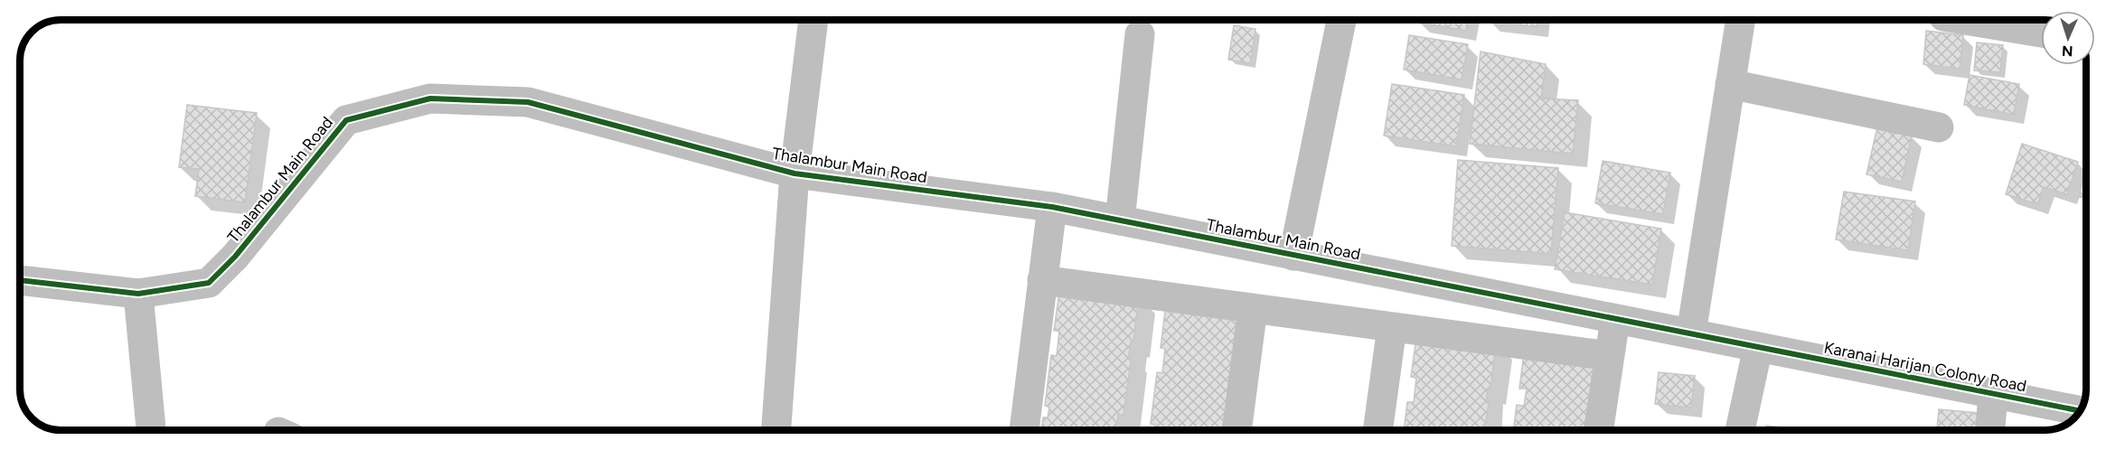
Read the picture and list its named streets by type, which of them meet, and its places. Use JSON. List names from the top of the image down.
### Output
{
  "streets": {
    "street": ["Thalambur Main Road", "Karanai Harijan Colony Road"]
  },
  "crossings": [
    ["Thalambur Main Road", "Karanai Harijan Colony Road"]
  ],
  "north": "bottom"
}
